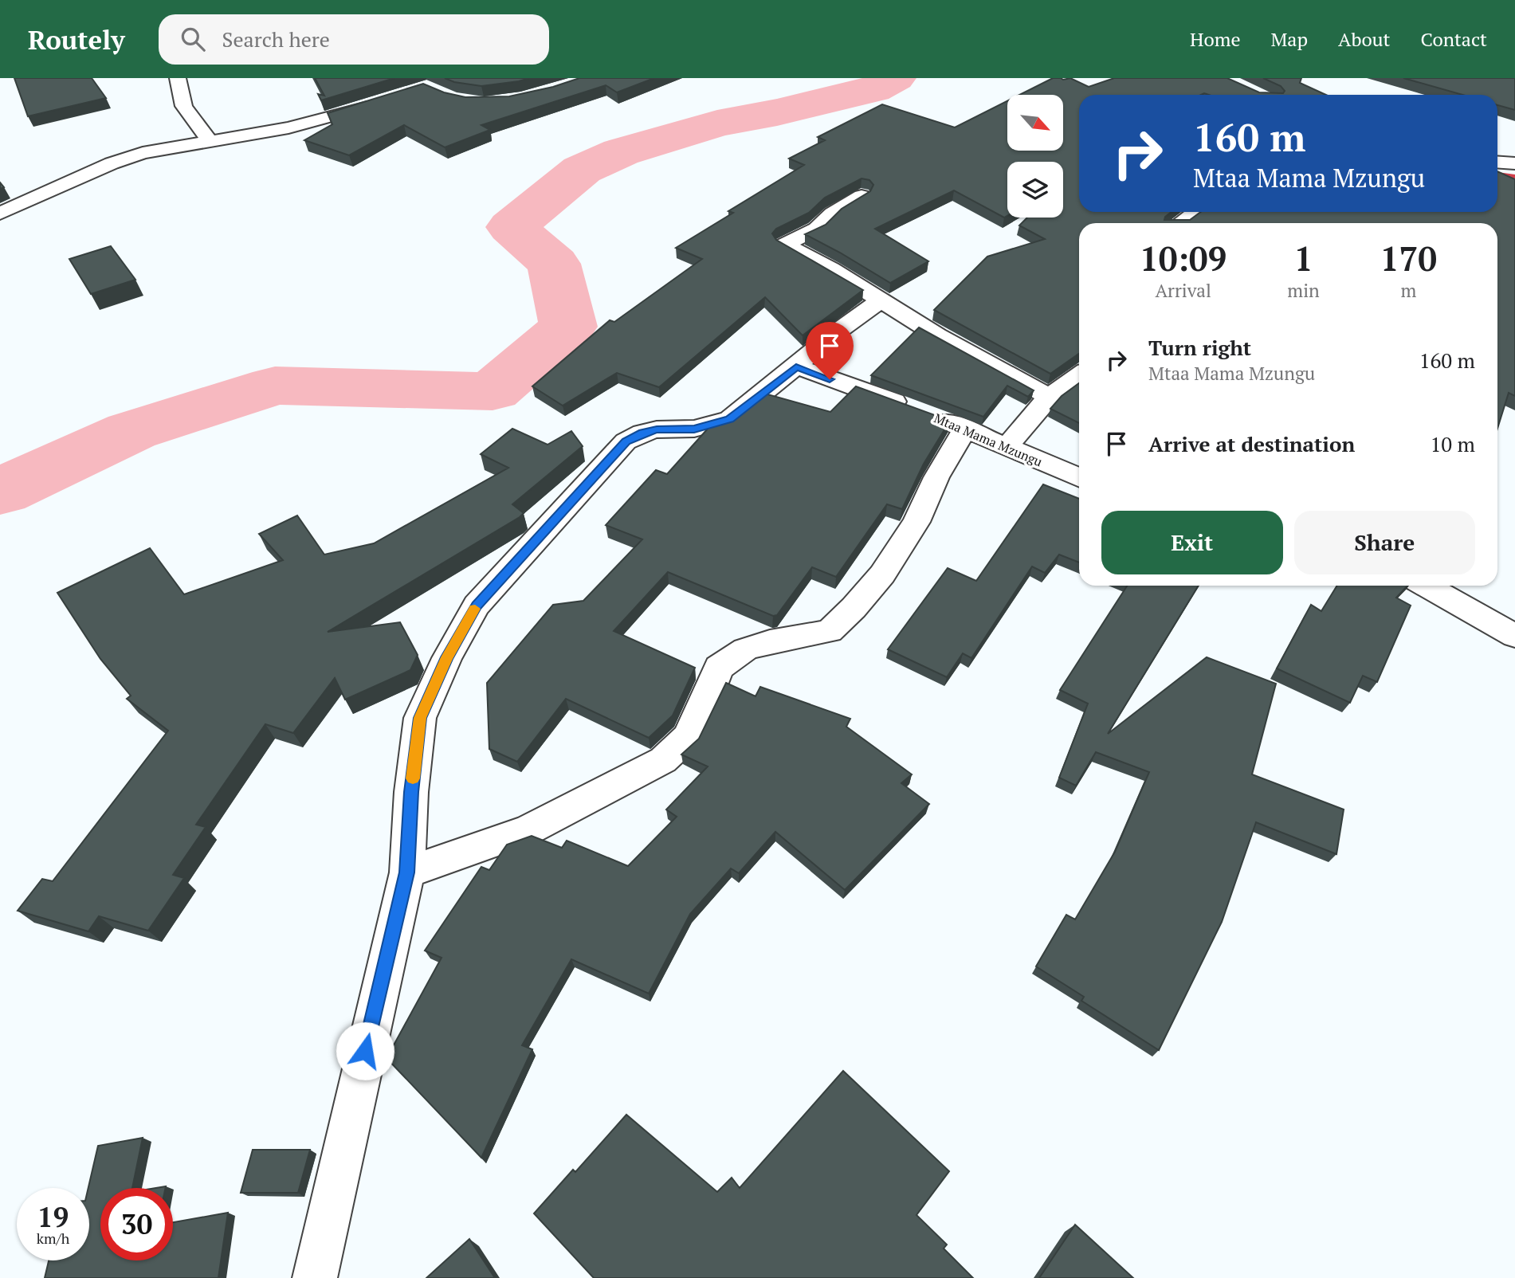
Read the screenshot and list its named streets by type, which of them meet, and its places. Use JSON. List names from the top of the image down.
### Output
{
  "streets": {
    "street": ["Mtaa Mama Mzungu"]
  },
  "north": "bottom right",
  "page": {
    "header": "Routely",
    "search": "Search here",
    "nav": [
      "Home",
      "Map",
      "About",
      "Contact"
    ],
    "turn": ["160 m", "Mtaa Mama Mzungu"],
    "eta": [
      "10:09",
      "Arrival",
      "1",
      "min",
      "170",
      "m"
    ],
    "list": [
      {
        "name": "Turn right",
        "note": "Mtaa Mama Mzungu",
        "value": "160 m"
      },
      {
        "name": "Arrive at destination",
        "value": "10 m"
      }
    ],
    "buttons": ["Exit", "Share"],
    "speed": "19 km/h",
    "limit": "30"
  }
}
